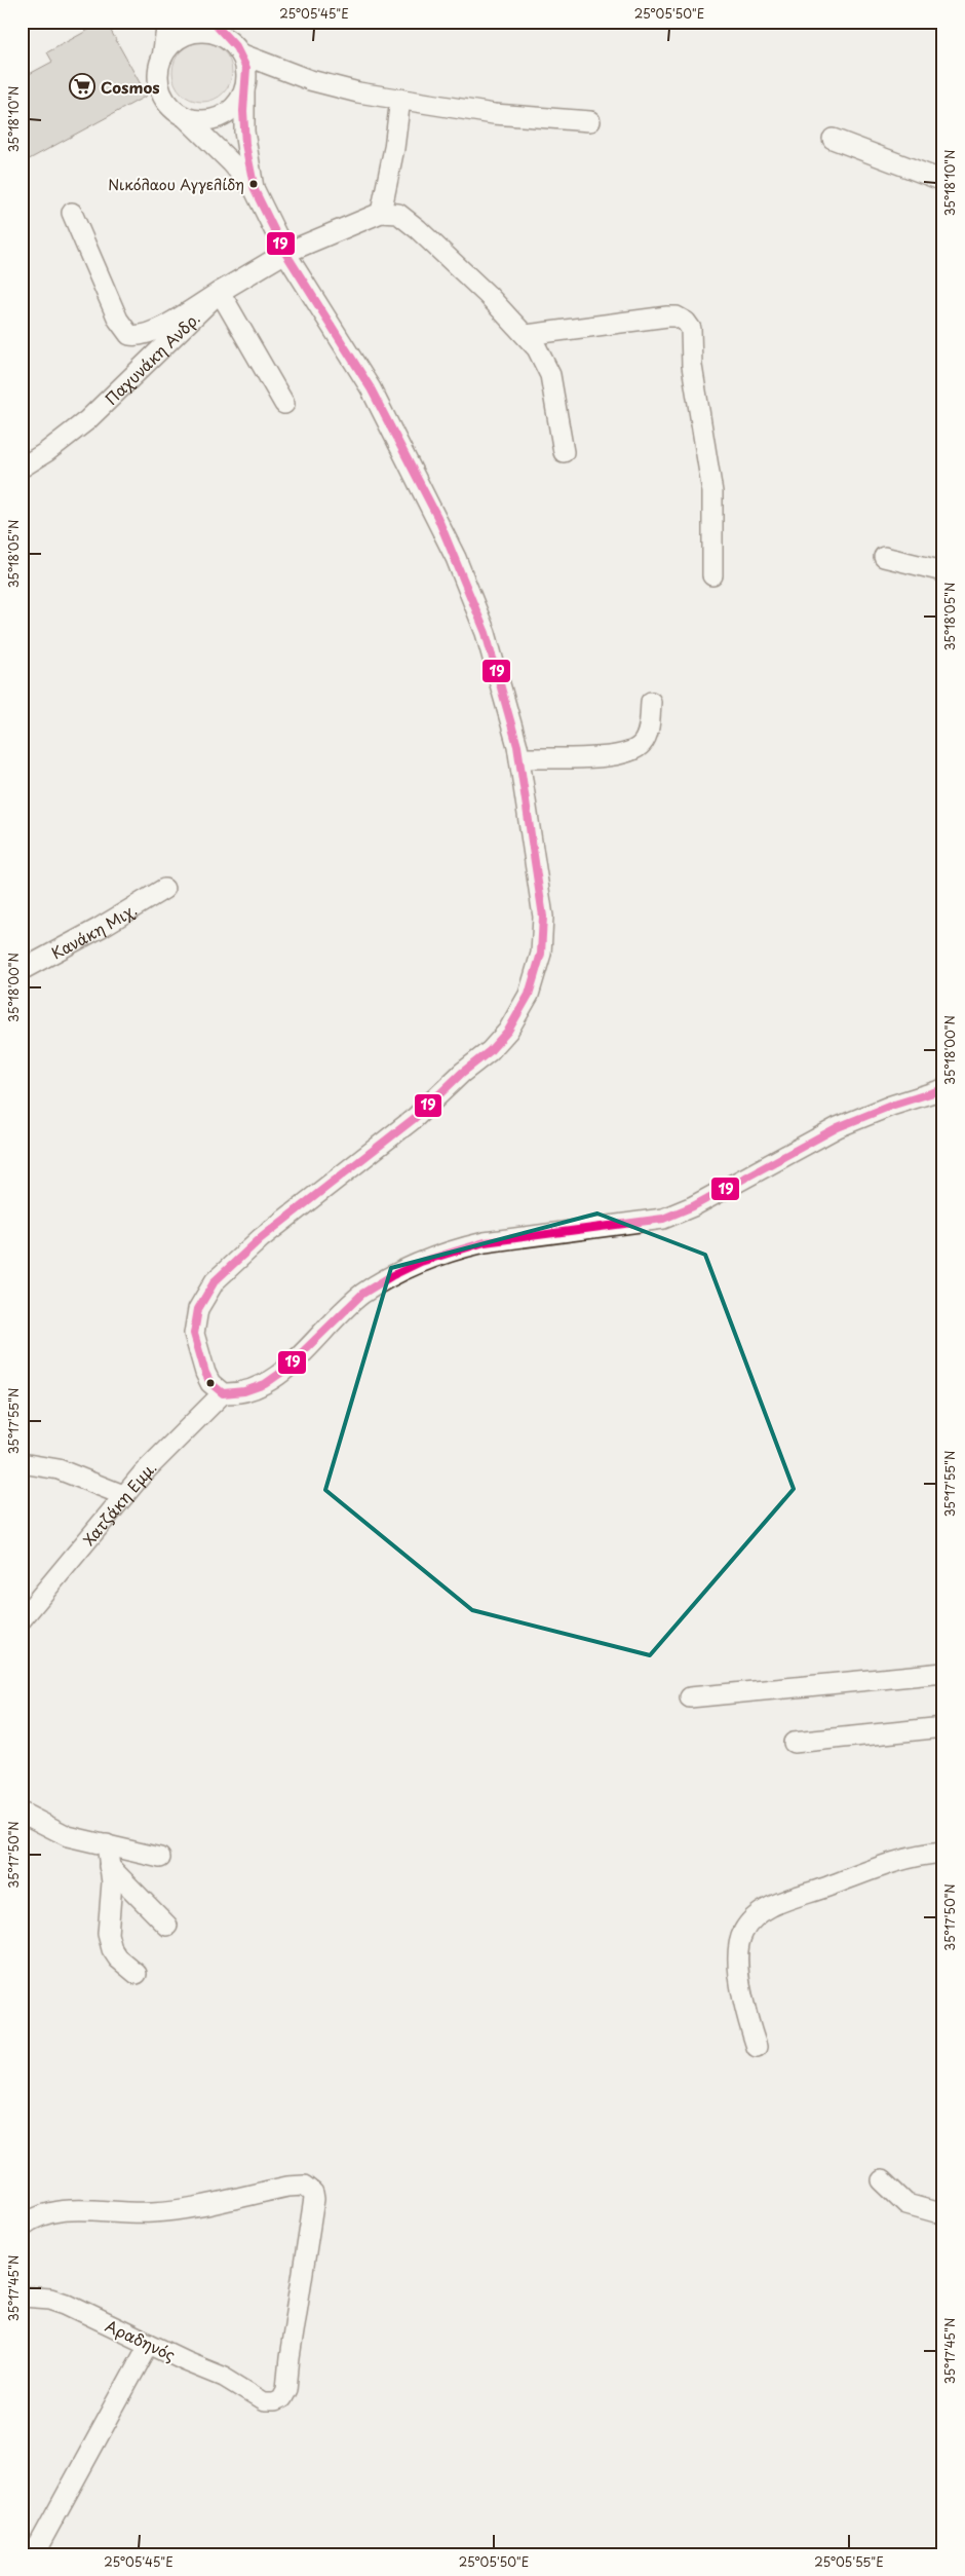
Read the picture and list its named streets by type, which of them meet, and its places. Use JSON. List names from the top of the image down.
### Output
{
  "streets": {
    "street": [
      "Παχυνάκη Ανδρ.",
      "Κανάκη Μιχ.",
      "Χατζάκη Εμμ.",
      "Αραδηνός"
    ]
  },
  "places": {
    "supermarket": ["Cosmos"],
    "other": ["Νικόλαου Αγγελίδη"]
  },
  "lines": ["transit line 19"],
  "coordinates": [
    "25°05'45\"E",
    "25°05'50\"E",
    "35°18'10\"N",
    "35°18'05\"N",
    "35°18'00\"N",
    "35°17'55\"N",
    "35°17'50\"N",
    "35°17'45\"N",
    "25°05'55\"E"
  ]
}
